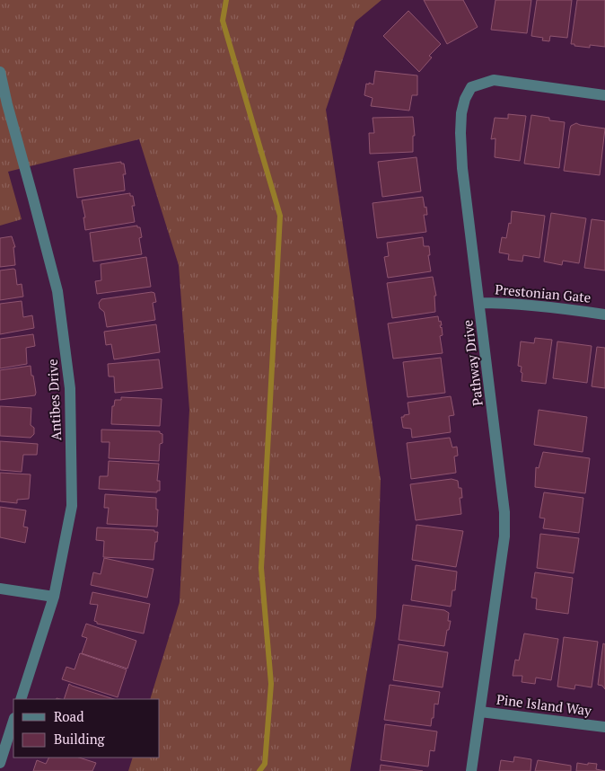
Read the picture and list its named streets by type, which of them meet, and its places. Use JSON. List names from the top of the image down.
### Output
{
  "streets": {
    "street": [
      "Prestonian Gate",
      "Pathway Drive",
      "Antibes Drive",
      "Pine Island Way"
    ]
  },
  "crossings": [
    ["Prestonian Gate", "Pathway Drive"],
    ["Pathway Drive", "Pine Island Way"]
  ],
  "legend": ["Road", "Building"]
}
